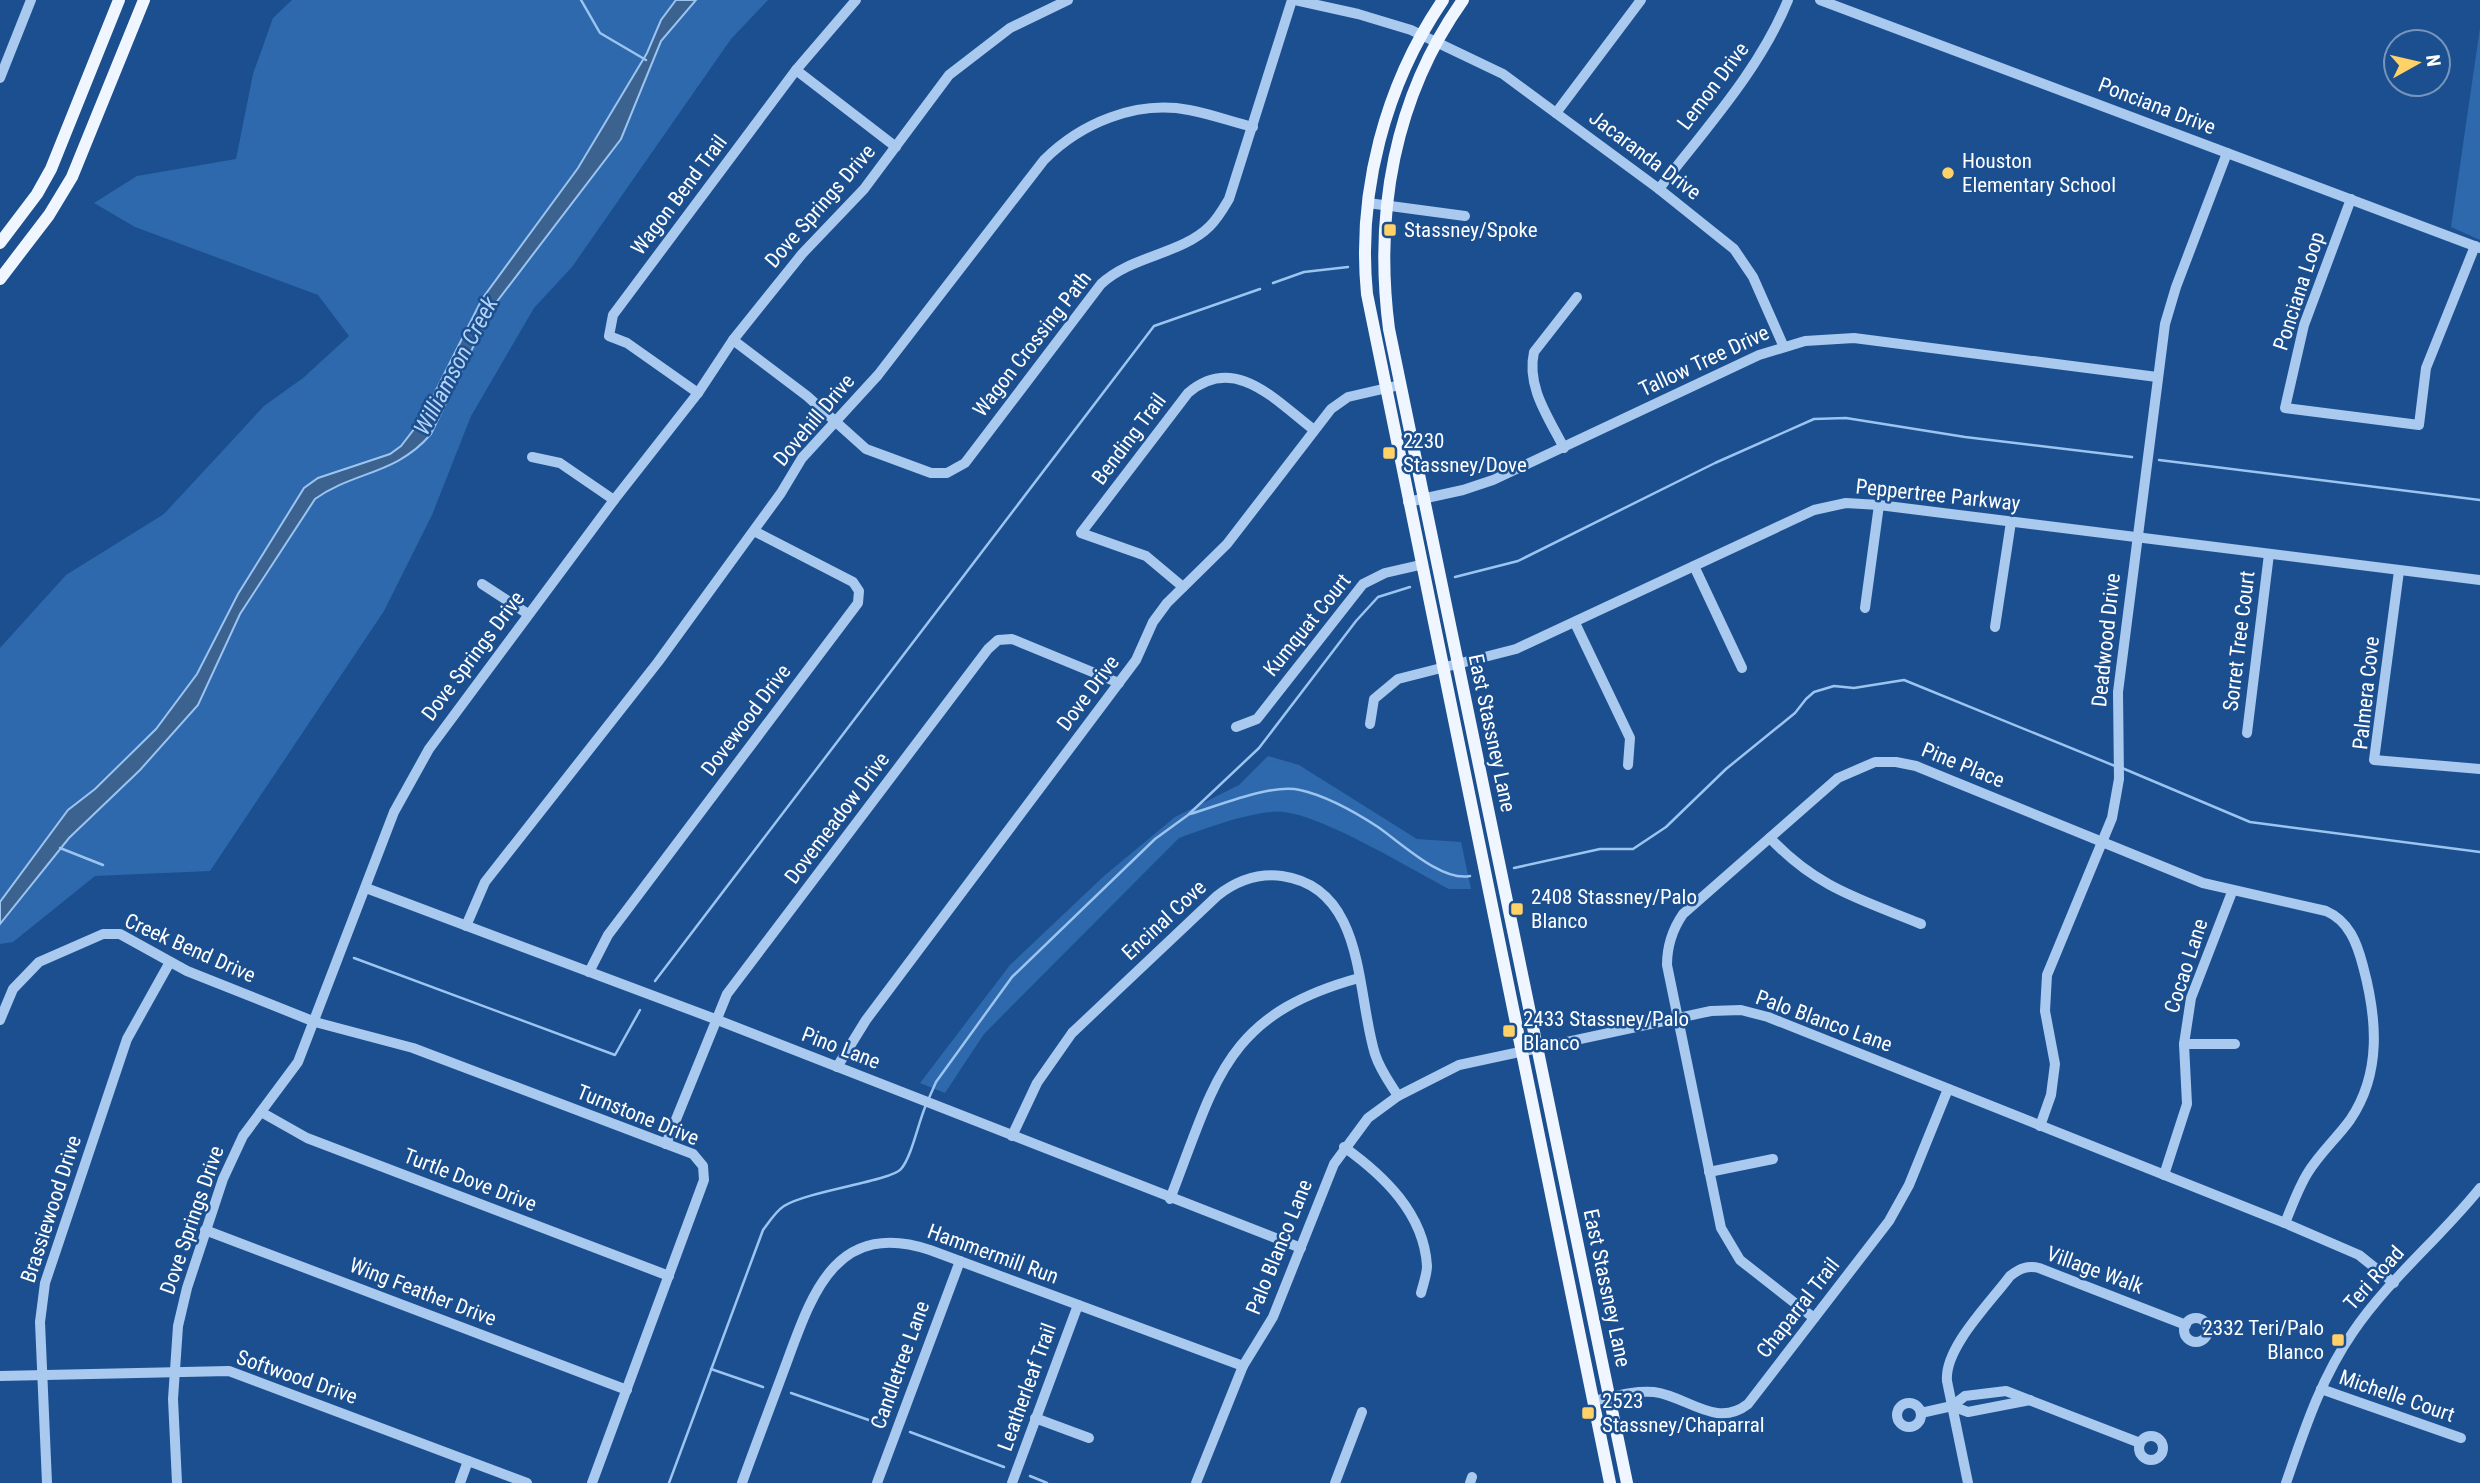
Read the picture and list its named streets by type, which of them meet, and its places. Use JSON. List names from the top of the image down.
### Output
{
  "streets": {
    "main road": ["East Stassney Lane"],
    "street": [
      "Lemon Drive",
      "Ponciana Drive",
      "Jacaranda Drive",
      "Wagon Bend Trail",
      "Dove Springs Drive",
      "Ponciana Loop",
      "Wagon Crossing Path",
      "Tallow Tree Drive",
      "Dovehill Drive",
      "Bending Trail",
      "Peppertree Parkway",
      "Kumquat Court",
      "Deadwood Drive",
      "Sorret Tree Court",
      "Dove Drive",
      "Palmera Cove",
      "Dovewood Drive",
      "Pine Place",
      "Dovemeadow Drive",
      "Encinal Cove",
      "Creek Bend Drive",
      "Cocao Lane",
      "Palo Blanco Lane",
      "Pino Lane",
      "Turnstone Drive",
      "Turtle Dove Drive",
      "Brassiewood Drive",
      "Hammermill Run",
      "Village Walk",
      "Teri Road",
      "Wing Feather Drive",
      "Chaparral Trail",
      "Candletree Lane",
      "Softwood Drive",
      "Leatherleaf Trail",
      "Michelle Court"
    ]
  },
  "crossings": [
    ["Lemon Drive", "Jacaranda Drive"],
    ["Ponciana Drive", "Ponciana Loop"],
    ["Ponciana Drive", "Deadwood Drive"],
    ["Jacaranda Drive", "Tallow Tree Drive"],
    ["Jacaranda Drive", "East Stassney Lane"],
    ["Wagon Bend Trail", "Dove Springs Drive"],
    ["Dove Springs Drive", "Wagon Crossing Path"],
    ["Dove Springs Drive", "Creek Bend Drive"],
    ["Dove Springs Drive", "Pino Lane"],
    ["Dove Springs Drive", "Turnstone Drive"],
    ["Dove Springs Drive", "Turtle Dove Drive"],
    ["Dove Springs Drive", "Wing Feather Drive"],
    ["Dove Springs Drive", "Softwood Drive"],
    ["Wagon Crossing Path", "Dovehill Drive"],
    ["Tallow Tree Drive", "Deadwood Drive"],
    ["Tallow Tree Drive", "East Stassney Lane"],
    ["Dovehill Drive", "Dovewood Drive"],
    ["Dovehill Drive", "Pino Lane"],
    ["Bending Trail", "Dove Drive"],
    ["Peppertree Parkway", "Deadwood Drive"],
    ["Peppertree Parkway", "Sorret Tree Court"],
    ["Peppertree Parkway", "Palmera Cove"],
    ["Peppertree Parkway", "East Stassney Lane"],
    ["Kumquat Court", "East Stassney Lane"],
    ["Deadwood Drive", "Pine Place"],
    ["Deadwood Drive", "Palo Blanco Lane"],
    ["Dove Drive", "East Stassney Lane"],
    ["Dove Drive", "Dovemeadow Drive"],
    ["Dove Drive", "Pino Lane"],
    ["Dovewood Drive", "Pino Lane"],
    ["East Stassney Lane", "Palo Blanco Lane"],
    ["East Stassney Lane", "Chaparral Trail"],
    ["Pine Place", "Cocao Lane"],
    ["Pine Place", "Palo Blanco Lane"],
    ["Pine Place", "Chaparral Trail"],
    ["Dovemeadow Drive", "Pino Lane"],
    ["Dovemeadow Drive", "Turnstone Drive"],
    ["Encinal Cove", "Palo Blanco Lane"],
    ["Encinal Cove", "Pino Lane"],
    ["Creek Bend Drive", "Turnstone Drive"],
    ["Creek Bend Drive", "Brassiewood Drive"],
    ["Cocao Lane", "Palo Blanco Lane"],
    ["Palo Blanco Lane", "Pino Lane"],
    ["Palo Blanco Lane", "Hammermill Run"],
    ["Palo Blanco Lane", "Teri Road"],
    ["Palo Blanco Lane", "Chaparral Trail"],
    ["Turnstone Drive", "Turtle Dove Drive"],
    ["Turnstone Drive", "Wing Feather Drive"],
    ["Brassiewood Drive", "Softwood Drive"],
    ["Hammermill Run", "Candletree Lane"],
    ["Hammermill Run", "Leatherleaf Trail"],
    ["Teri Road", "Michelle Court"]
  ],
  "water": ["Williamson Creek"],
  "places": {
    "other": ["Houston Elementary School"],
    "transit": [
      "Stassney/Spoke",
      "2230 Stassney/Dove",
      "2408 Stassney/Palo Blanco",
      "2433 Stassney/Palo Blanco",
      "2332 Teri/Palo Blanco",
      "2523 Stassney/Chaparral"
    ]
  },
  "north": "right"
}
